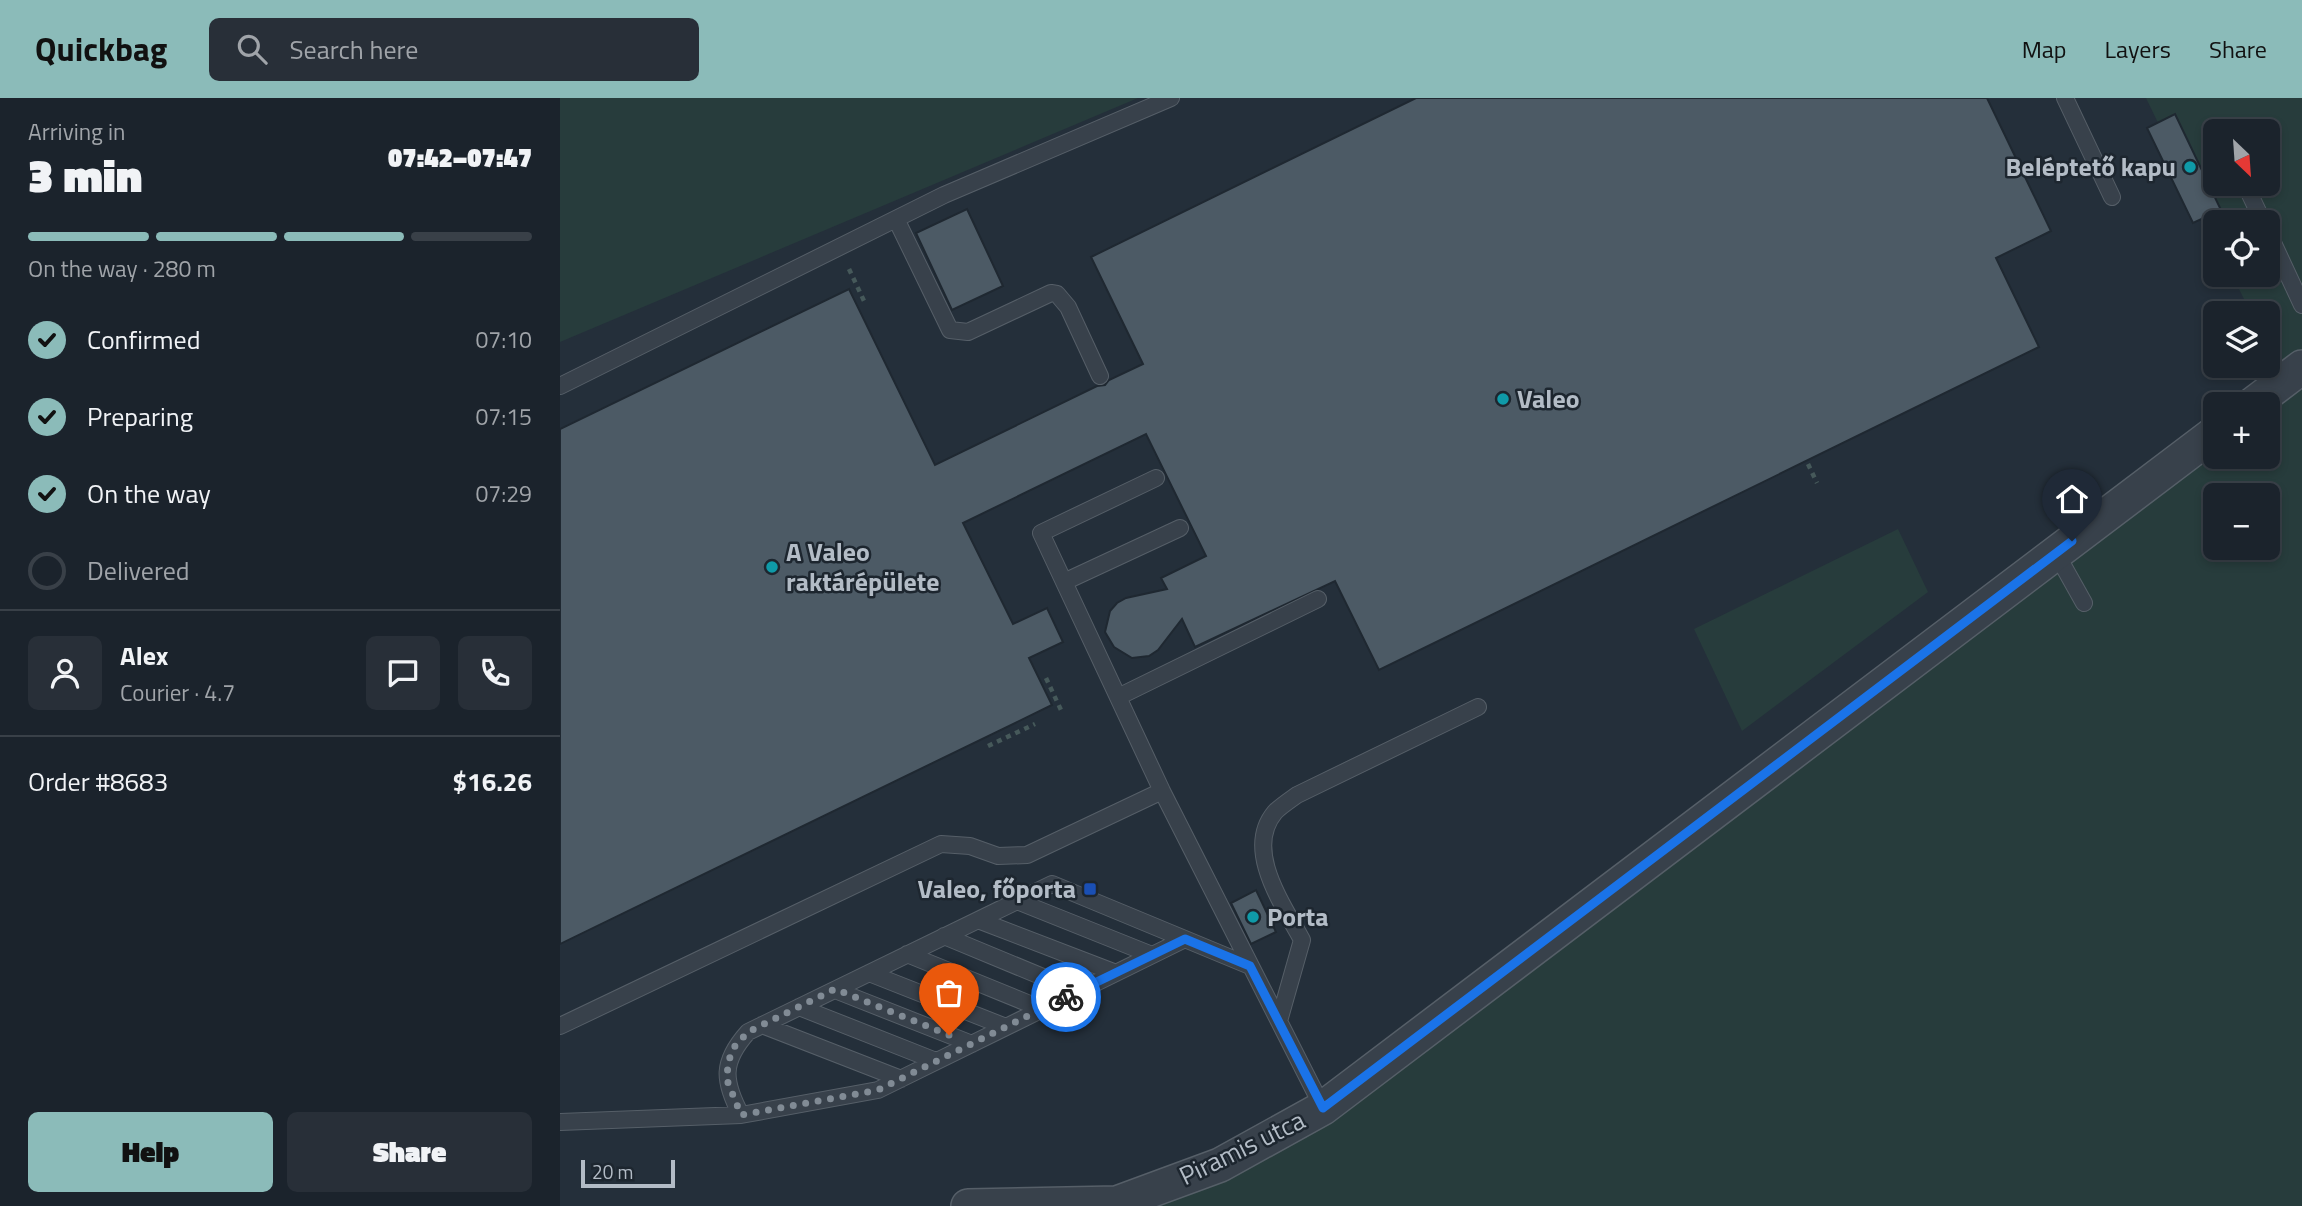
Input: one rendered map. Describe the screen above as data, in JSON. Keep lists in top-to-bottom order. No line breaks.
{"streets":{"street":["Piramis utca"]},"places":{"other":["Beléptető kapu","Valeo","A Valeo raktárépülete","Porta"],"transit":["Valeo, főporta"]},"scale_bar":"20 m","north":"bottom right","page":{"header":"Quickbag","search":"Search here","nav":["Map","Layers","Share"],"heading":["3 min","Arriving in","07:42–07:47"],"panel":["Alex","Courier · 4.7","Order #8683","$16.26"],"map_buttons":["+","−"],"bar":"On the way · 280 m","list":[["Confirmed","07:10"],["Preparing","07:15"],["On the way","07:29"],"Delivered"],"buttons":["Help","Share"],"scale":"20 m"}}
